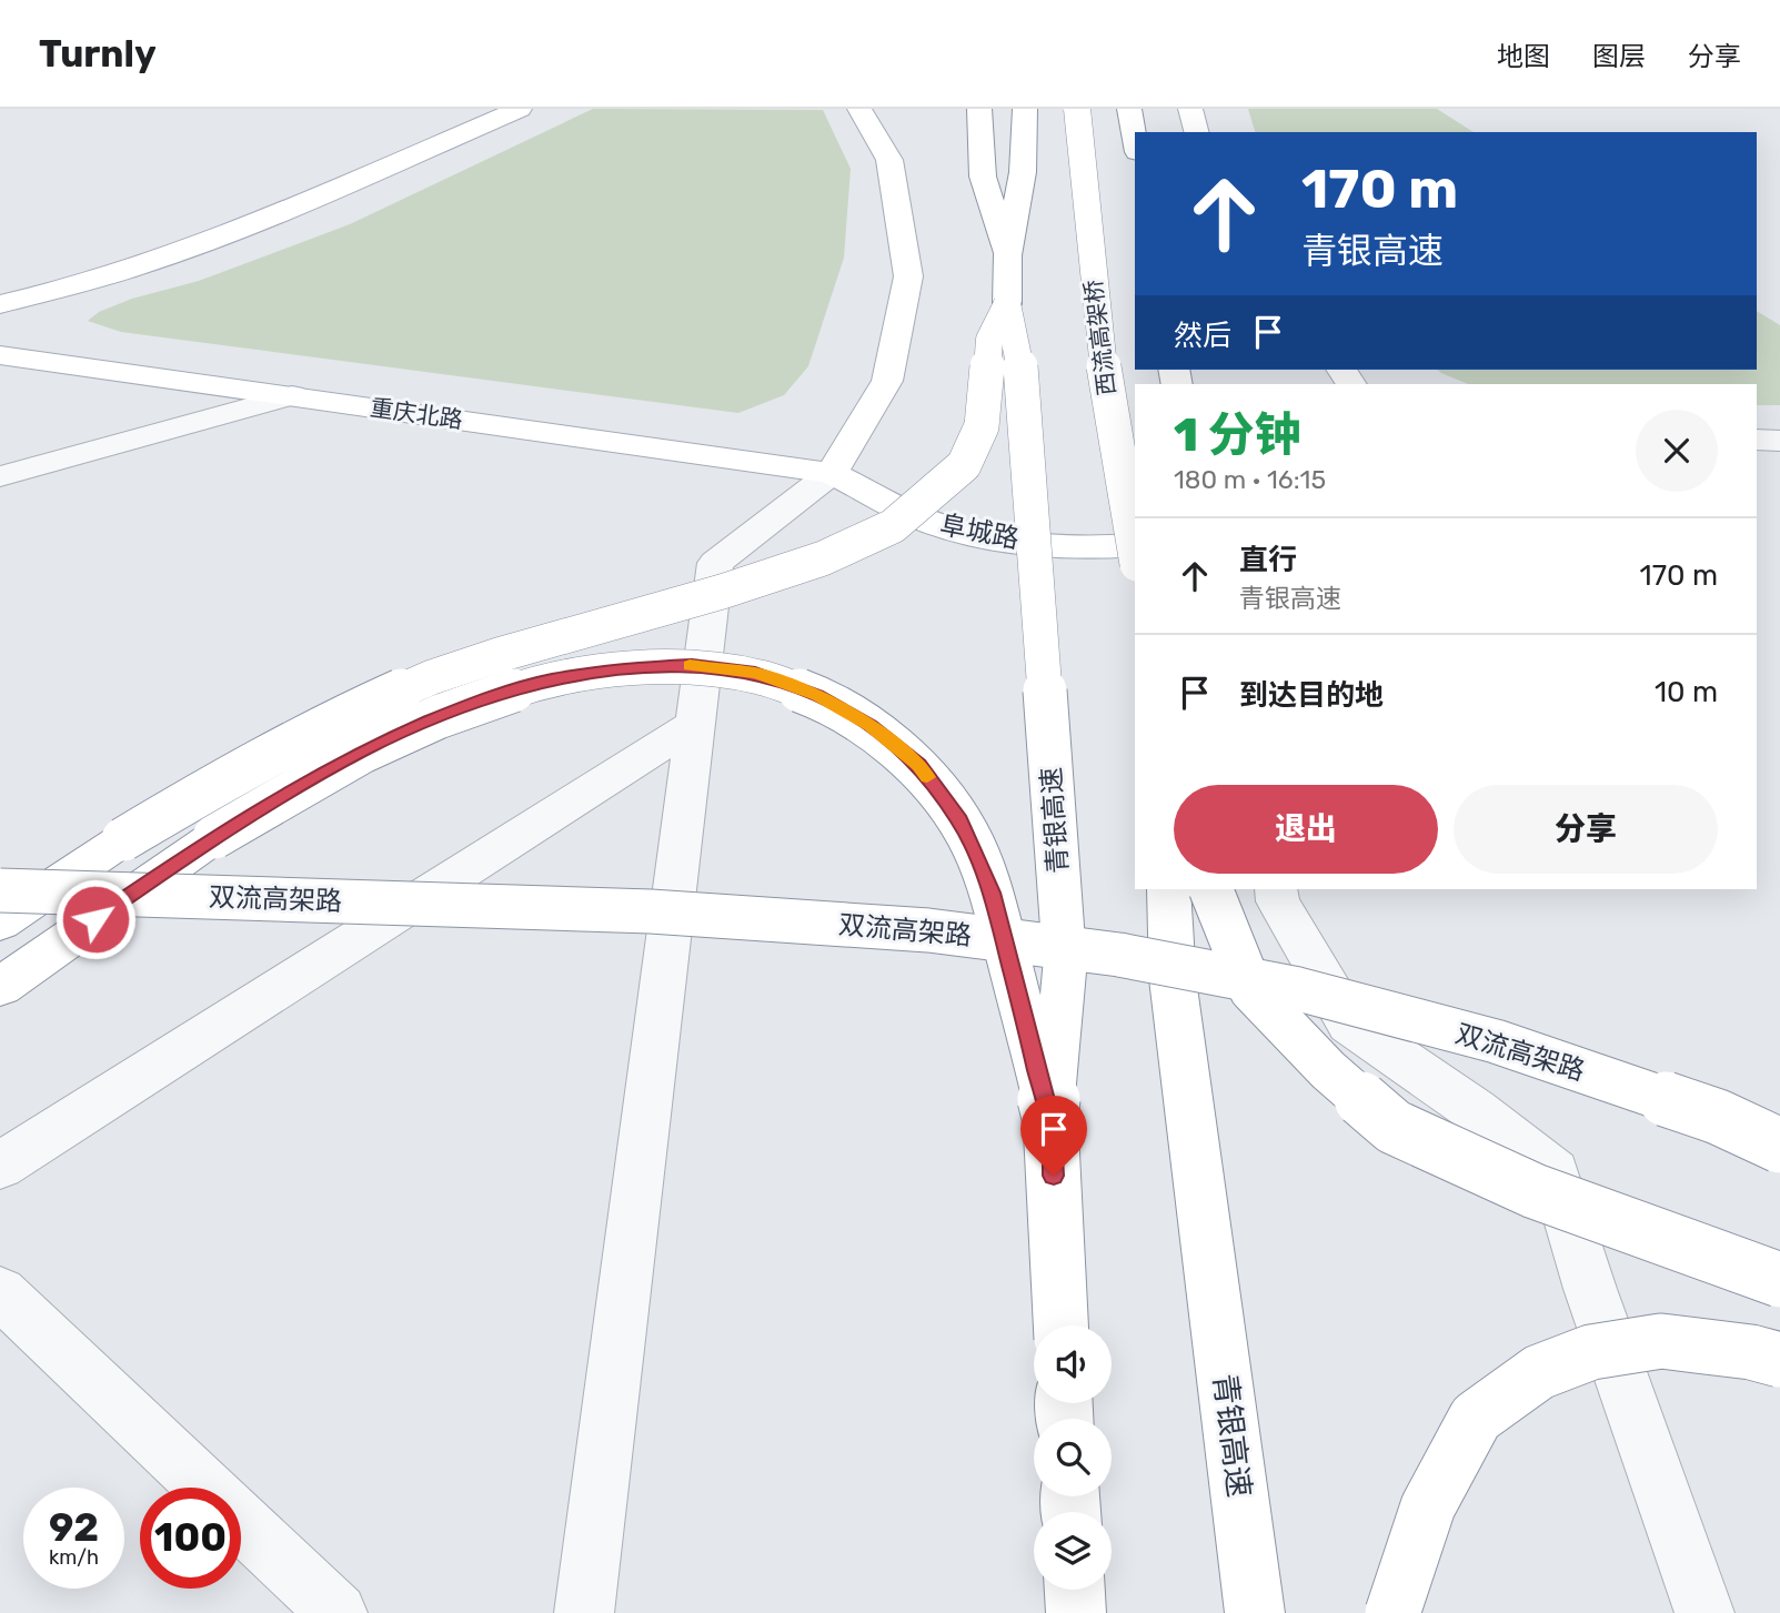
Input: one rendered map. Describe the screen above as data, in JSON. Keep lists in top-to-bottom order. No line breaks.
{"streets":{"main road":["西流高架桥","重庆北路","阜城路","青银高速","双流高架路"]},"crossings":[["重庆北路","阜城路"]],"page":{"header":"Turnly","nav":["地图","图层","分享"],"turn":["170 m","青银高速"],"then":"然后","heading":["1 分钟","180 m · 16:15"],"list":[{"name":"直行","note":"青银高速","value":"170 m"},{"name":"到达目的地","value":"10 m"}],"buttons":["退出","分享"],"speed":"92 km/h","limit":"100"}}
